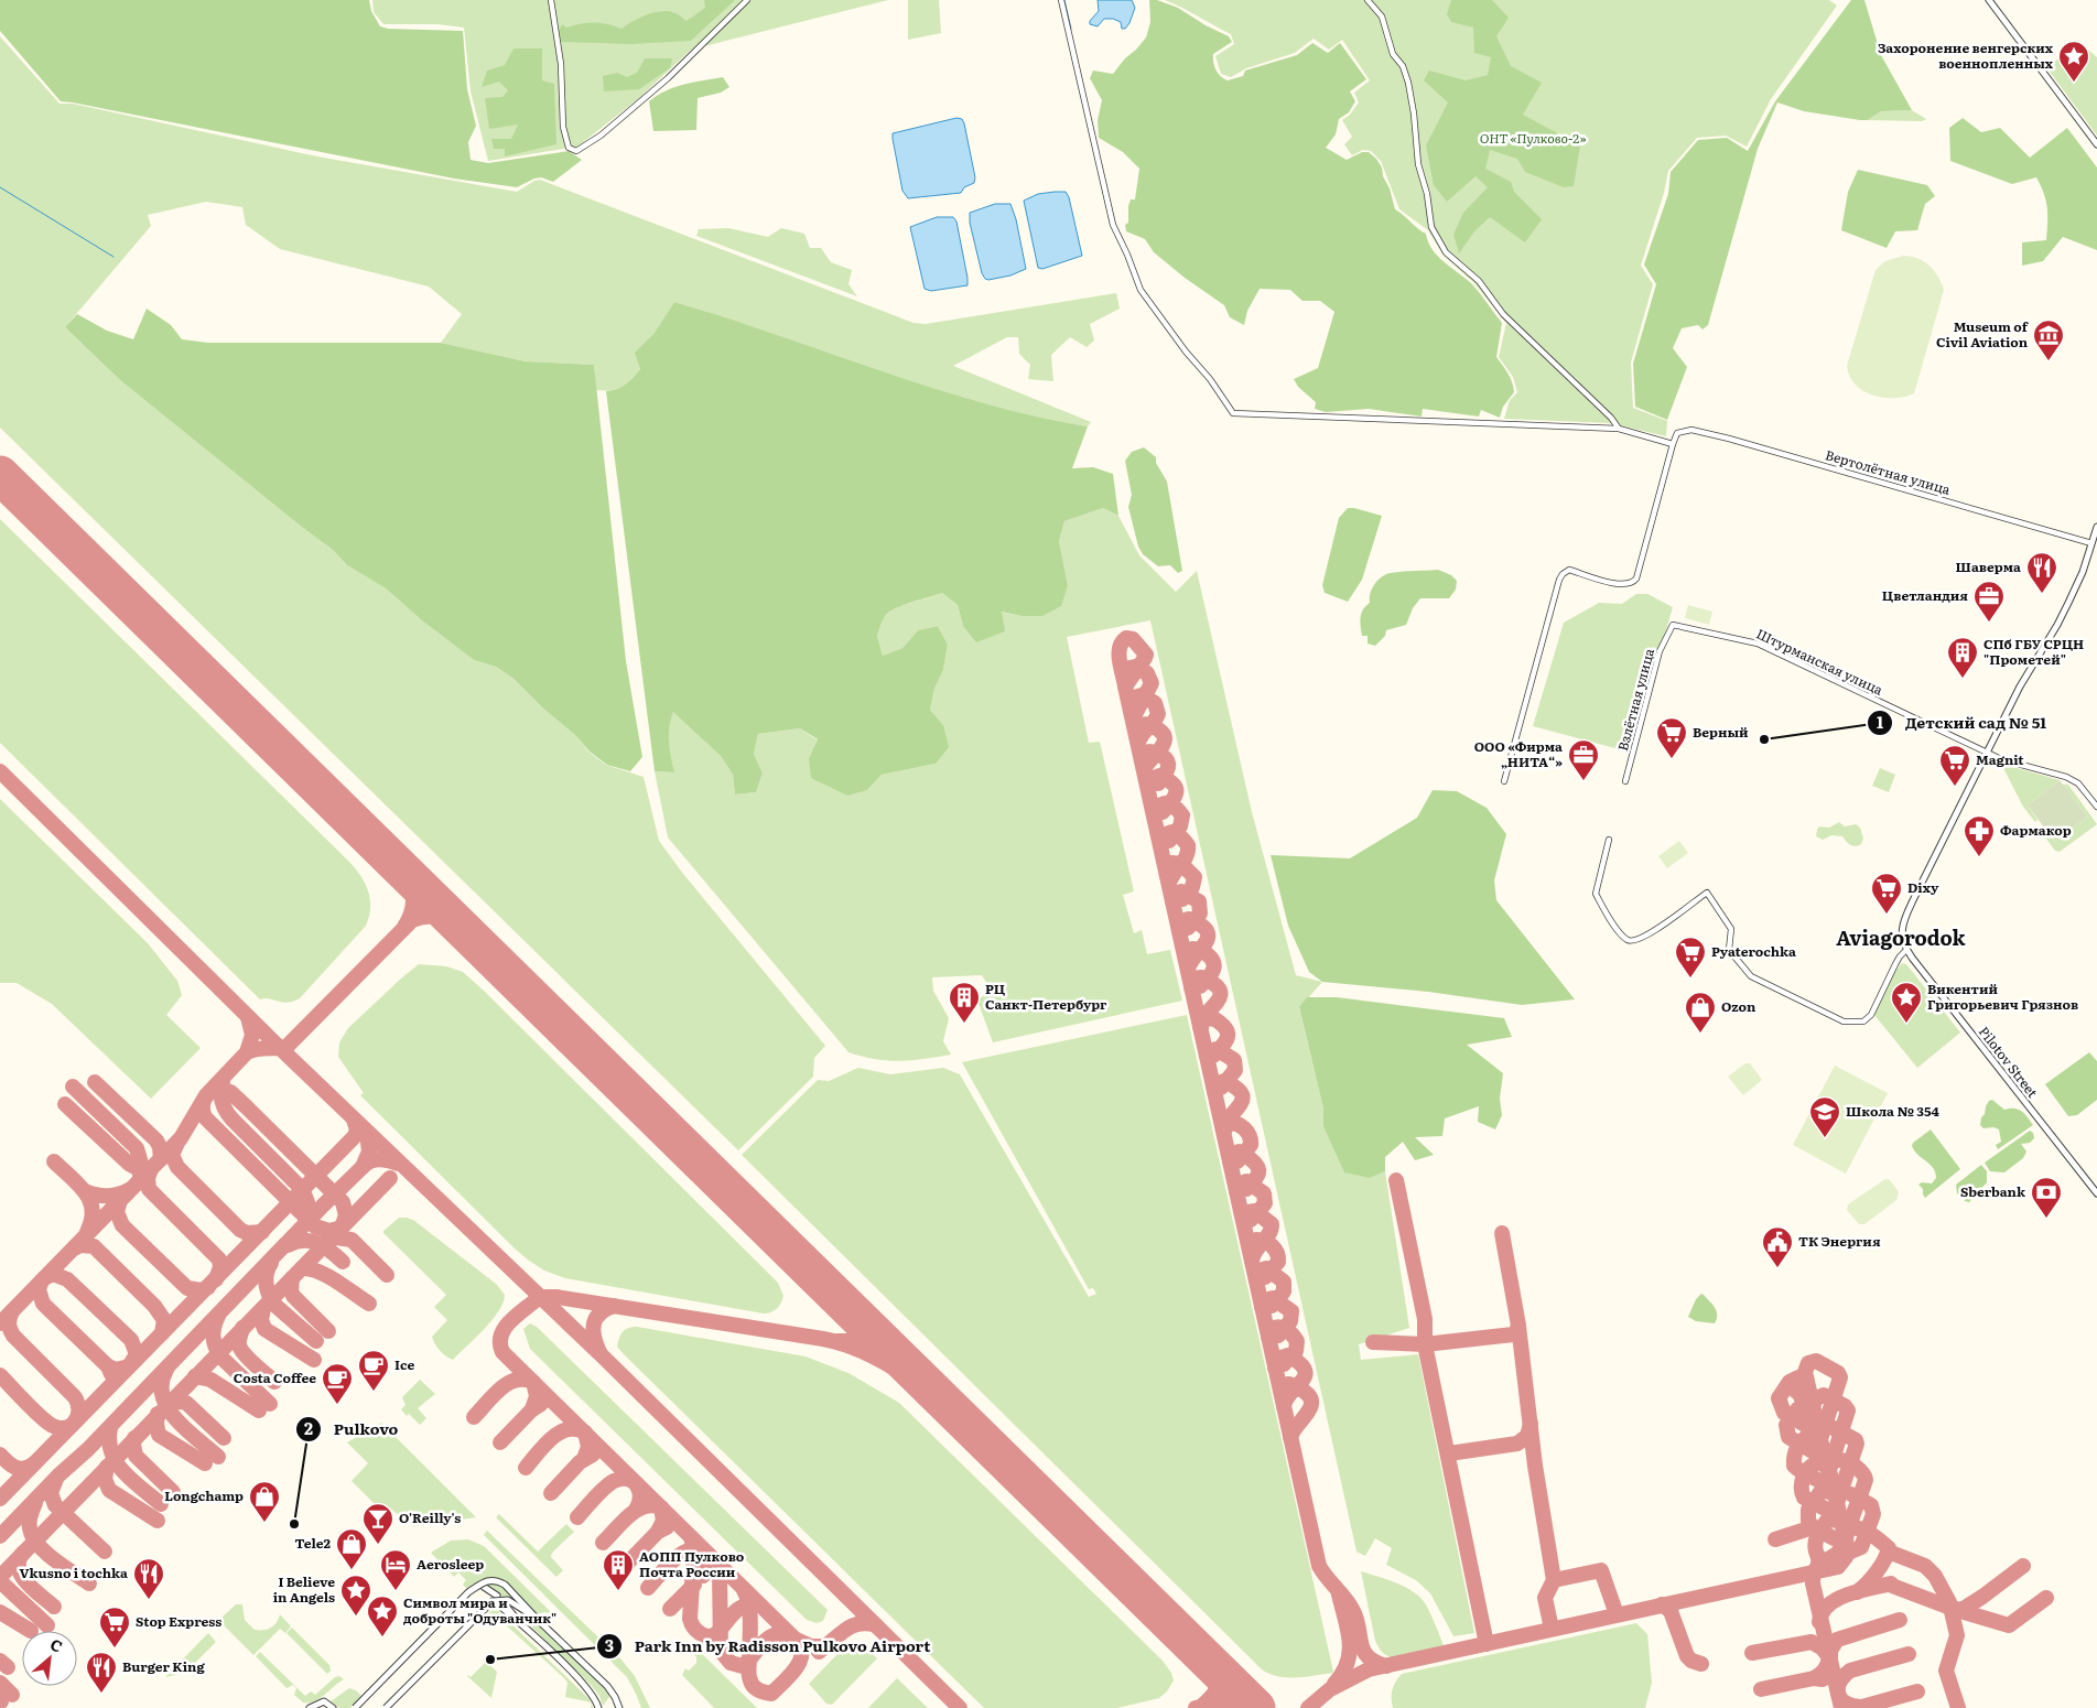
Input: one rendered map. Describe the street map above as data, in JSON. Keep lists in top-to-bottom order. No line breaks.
{"streets":{"street":["Вертолётная улица","Штурманская улица","Взлётная улица","Pilotov Street"]},"crossings":[["Штурманская улица","Взлётная улица"]],"districts":["Aviagorodok"],"parks":["ОНТ «Пулково-2»"],"places":{"place":["Захоронение венгерских военнопленных","Викентий Григорьевич Грязнов","I Believe in Angels","Символ мира и доброты \"Одуванчик\""],"museum":["Museum of Civil Aviation"],"restaurant":["Шаверма","Vkusno i tochka","Burger King"],"office":["Цветландия","ООО «Фирма „НИТА“»"],"building":["СПб ГБУ СРЦН \"Прометей\"","РЦ Санкт-Петербург","АОПП Пулково Почта России"],"other":["Детский сад № 51","Pulkovo","Park Inn by Radisson Pulkovo Airport"],"supermarket":["Верный","Magnit","Dixy","Pyaterochka","Stop Express"],"pharmacy":["Фармакор"],"shop":["Ozon","Longchamp","Tele2"],"school or university":["Школа № 354"],"bank":["Sberbank"],"public building":["ТК Энергия"],"cafe":["Ice","Costa Coffee"],"bar":["O'Reilly's"],"hotel":["Aerosleep"]},"north":"top right"}
